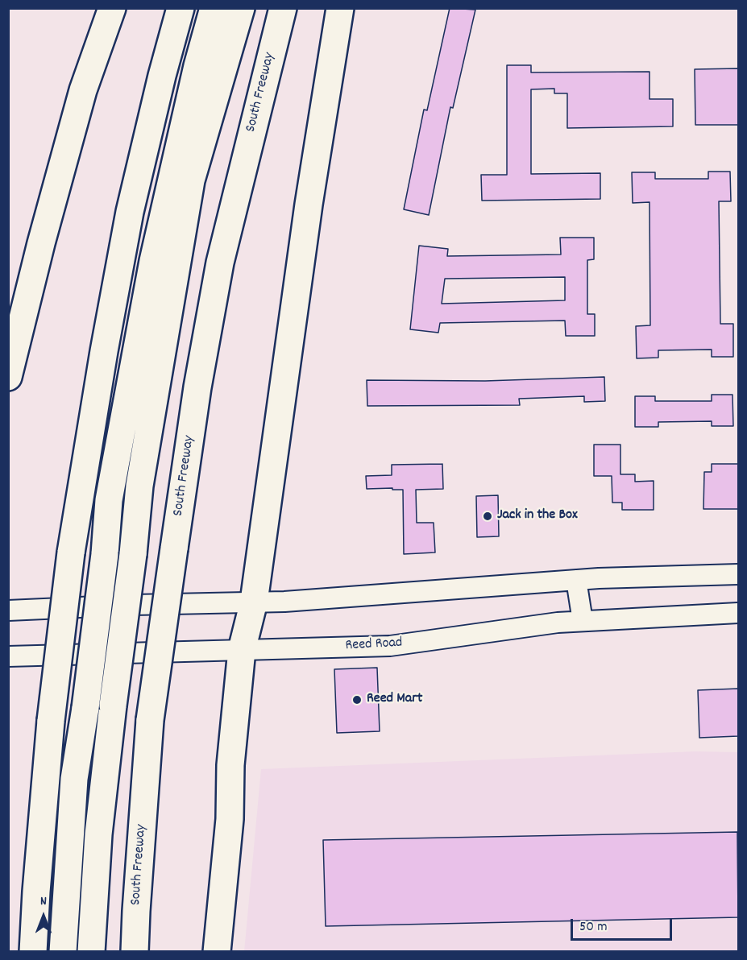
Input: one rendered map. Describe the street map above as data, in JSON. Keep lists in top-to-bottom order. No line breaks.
{"streets":{"highway":["South Freeway"],"street":["Reed Road"]},"places":["Jack in the Box","Reed Mart"],"scale_bar":"50 m","north":"top"}
